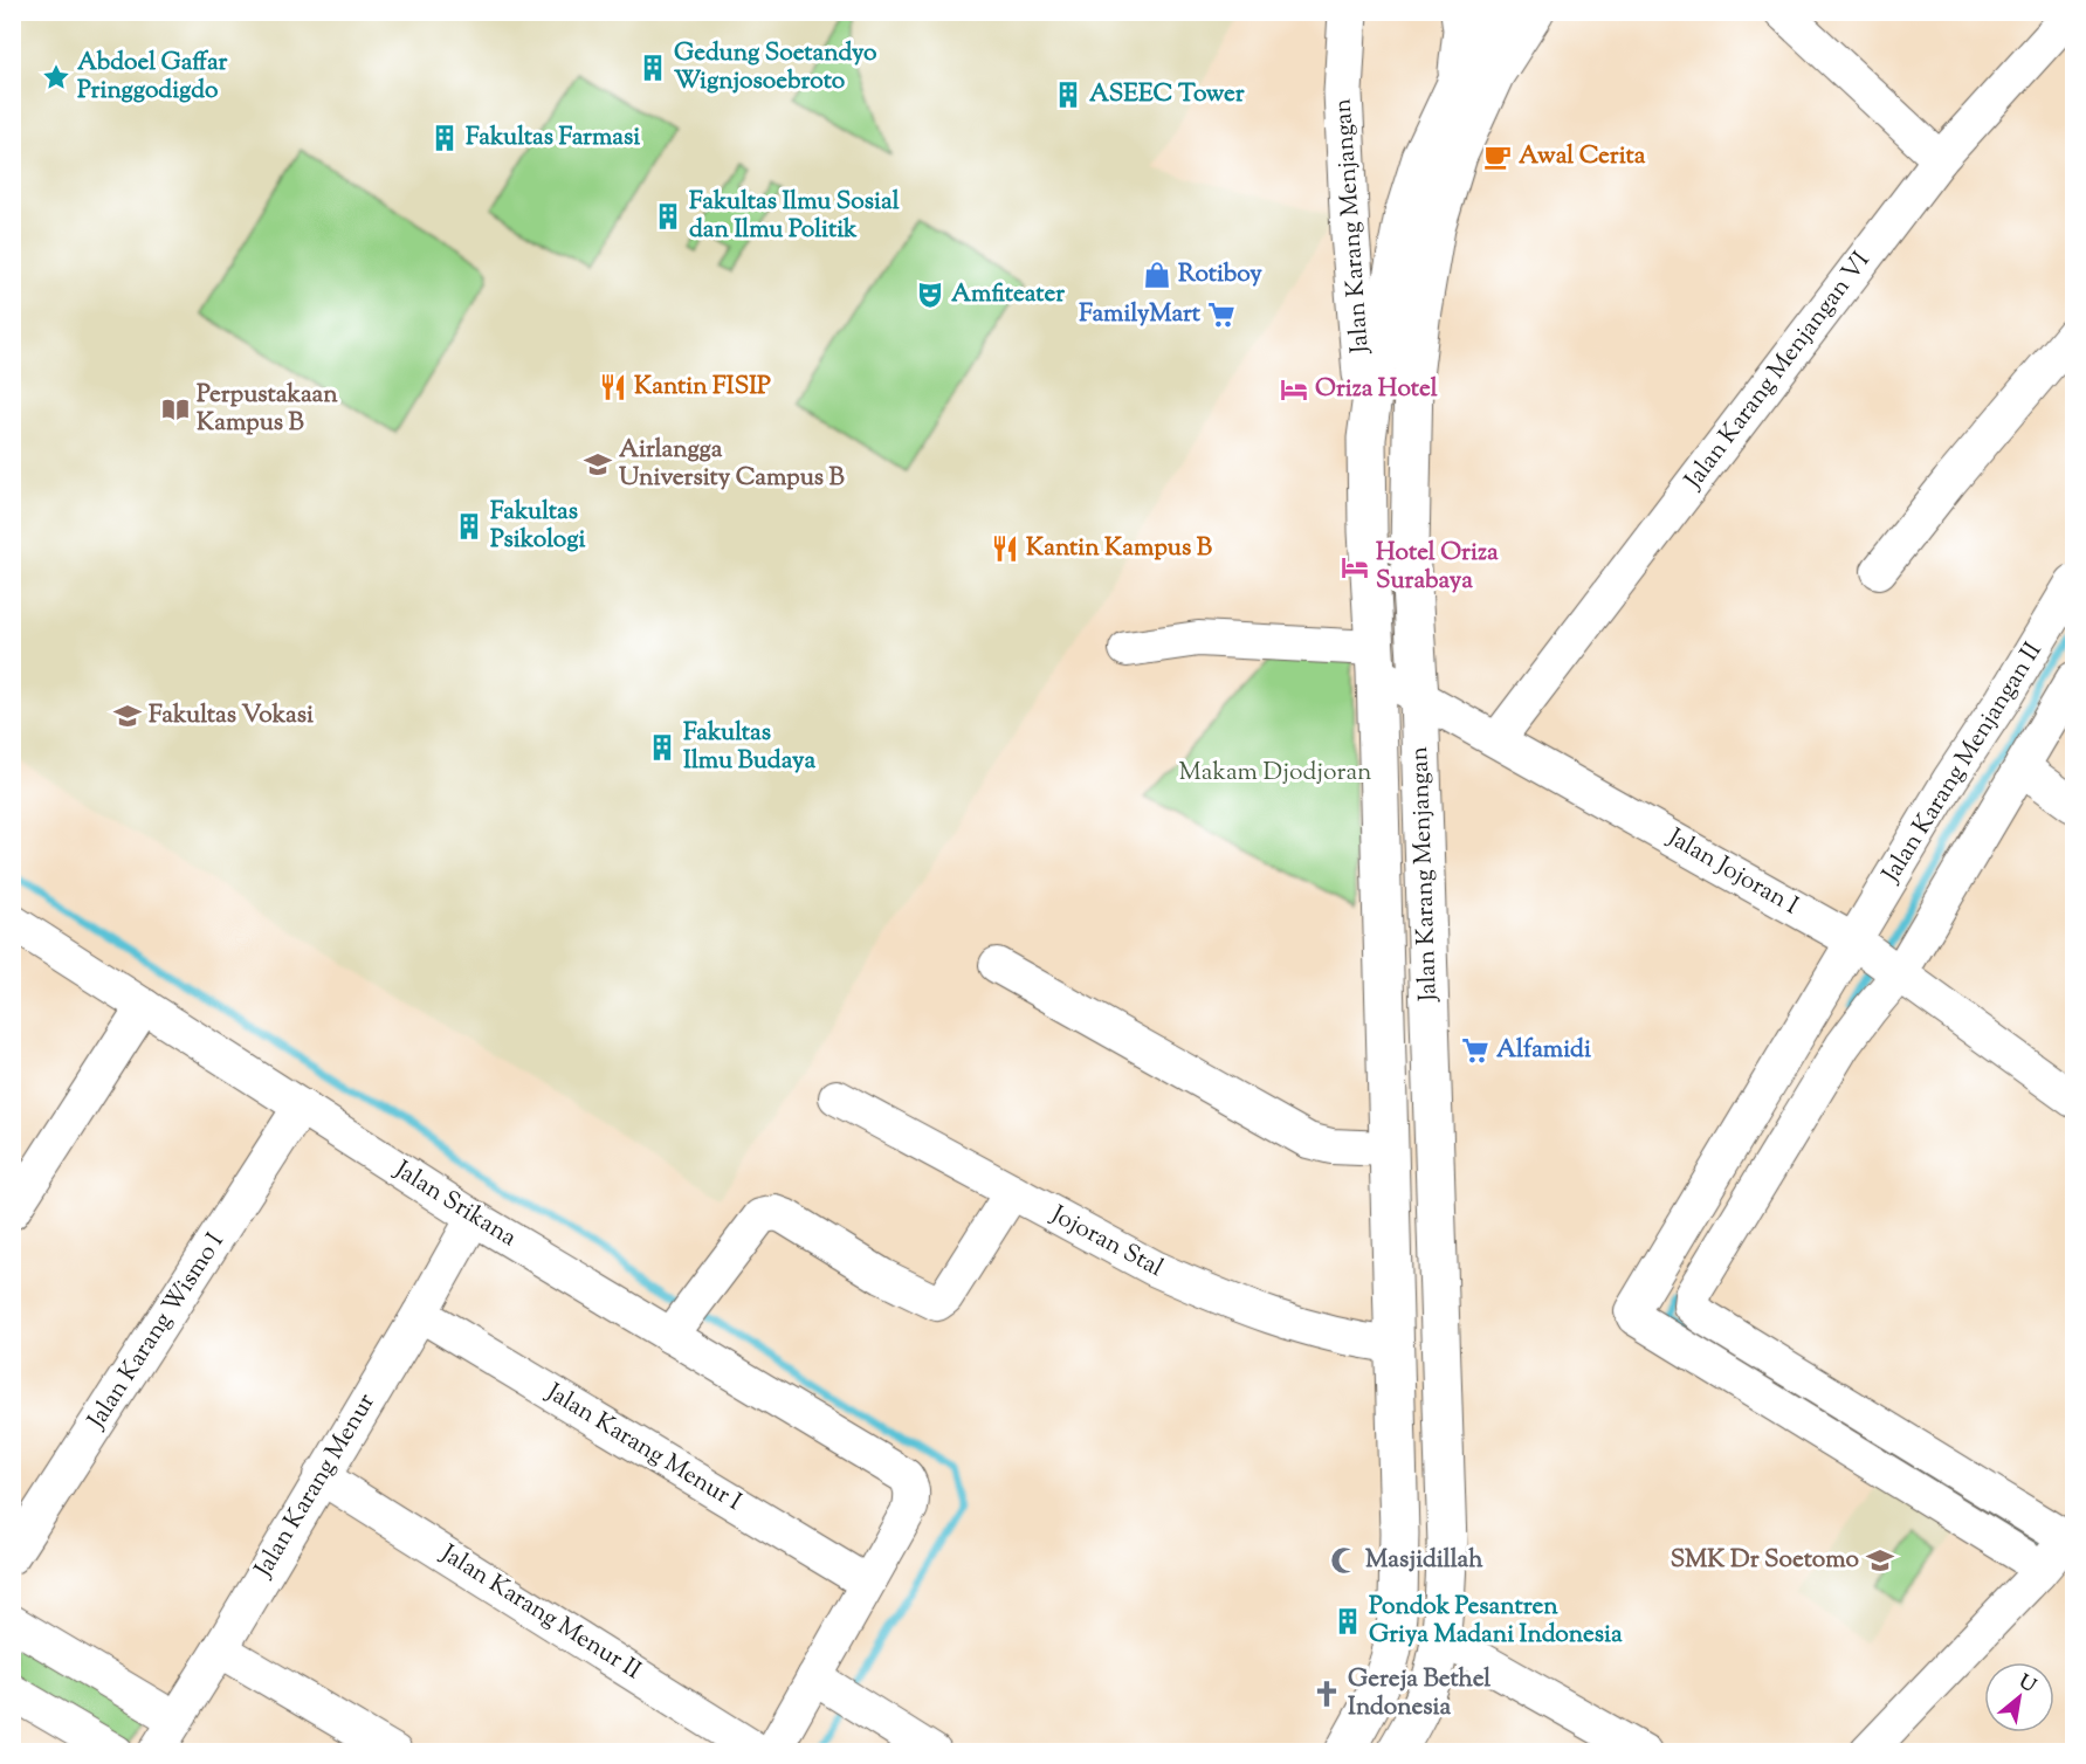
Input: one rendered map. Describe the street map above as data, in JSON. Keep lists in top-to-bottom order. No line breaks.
{"streets":{"main road":["Jalan Karang Menjangan"],"street":["Jalan Karang Menjangan VI","Jalan Karang Menjangan II","Jalan Jojoran I","Jalan Srikana","Jojoran Stal","Jalan Karang Wismo I","Jalan Karang Menur I","Jalan Karang Menur","Jalan Karang Menur II"]},"crossings":[["Jalan Karang Menjangan","Jalan Jojoran I"],["Jalan Karang Menjangan","Jojoran Stal"],["Jalan Karang Menjangan VI","Jalan Jojoran I"],["Jalan Karang Menjangan II","Jalan Jojoran I"],["Jalan Srikana","Jalan Karang Wismo I"],["Jalan Srikana","Jalan Karang Menur I"],["Jalan Srikana","Jalan Karang Menur"],["Jalan Karang Menur I","Jalan Karang Menur"],["Jalan Karang Menur","Jalan Karang Menur II"]],"parks":["Makam Djodjoran"],"places":{"building":["Gedung Soetandyo Wignjosoebroto","ASEEC Tower","Fakultas Farmasi","Fakultas Ilmu Sosial dan Ilmu Politik","Fakultas Psikologi","Fakultas Ilmu Budaya","Pondok Pesantren Griya Madani Indonesia"],"place":["Abdoel Gaffar Pringgodigdo"],"cafe":["Awal Cerita"],"shop":["Rotiboy"],"theatre":["Amfiteater"],"supermarket":["FamilyMart","Alfamidi"],"restaurant":["Kantin FISIP","Kantin Kampus B"],"hotel":["Oriza Hotel","Hotel Oriza Surabaya"],"library":["Perpustakaan Kampus B"],"school or university":["Airlangga University Campus B","Fakultas Vokasi","SMK Dr Soetomo"],"mosque":["Masjidillah"],"church":["Gereja Bethel Indonesia"]},"north":"top right"}
